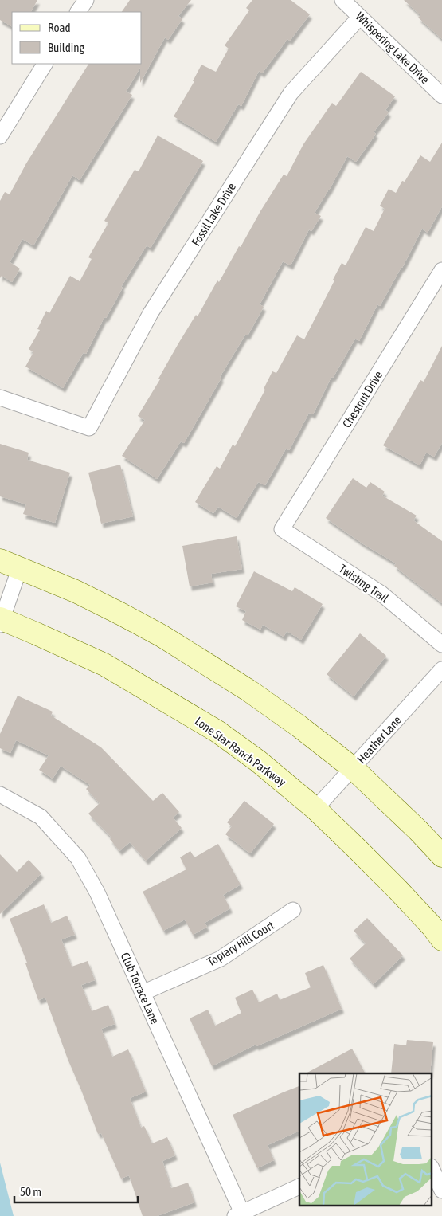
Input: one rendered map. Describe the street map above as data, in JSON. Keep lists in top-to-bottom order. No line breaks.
{"streets":{"main road":["Lone Star Ranch Parkway"],"street":["Whispering Lake Drive","Fossil Lake Drive","Chestnut Drive","Twisting Trail","Heather Lane","Topiary Hill Court","Club Terrace Lane"]},"crossings":[["Whispering Lake Drive","Fossil Lake Drive"],["Chestnut Drive","Twisting Trail"],["Heather Lane","Lone Star Ranch Parkway"],["Topiary Hill Court","Club Terrace Lane"]],"legend":["Road","Building"],"scale_bar":"50 m"}
